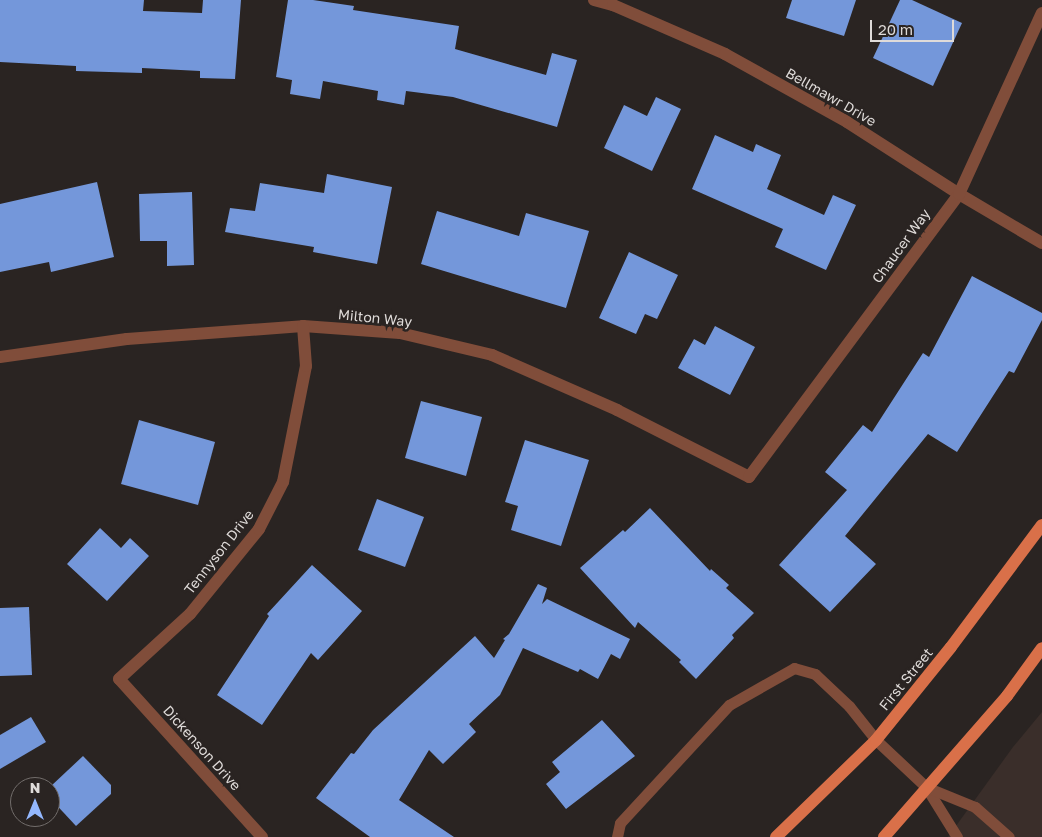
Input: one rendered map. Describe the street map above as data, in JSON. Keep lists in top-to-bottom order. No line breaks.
{"streets":{"main road":["First Street"],"street":["Bellmawr Drive","Chaucer Way","Milton Way","Tennyson Drive","Dickenson Drive"]},"crossings":[["Bellmawr Drive","Chaucer Way"],["Chaucer Way","Milton Way"],["Milton Way","Tennyson Drive"],["Tennyson Drive","Dickenson Drive"]],"scale_bar":"20 m","north":"top"}
